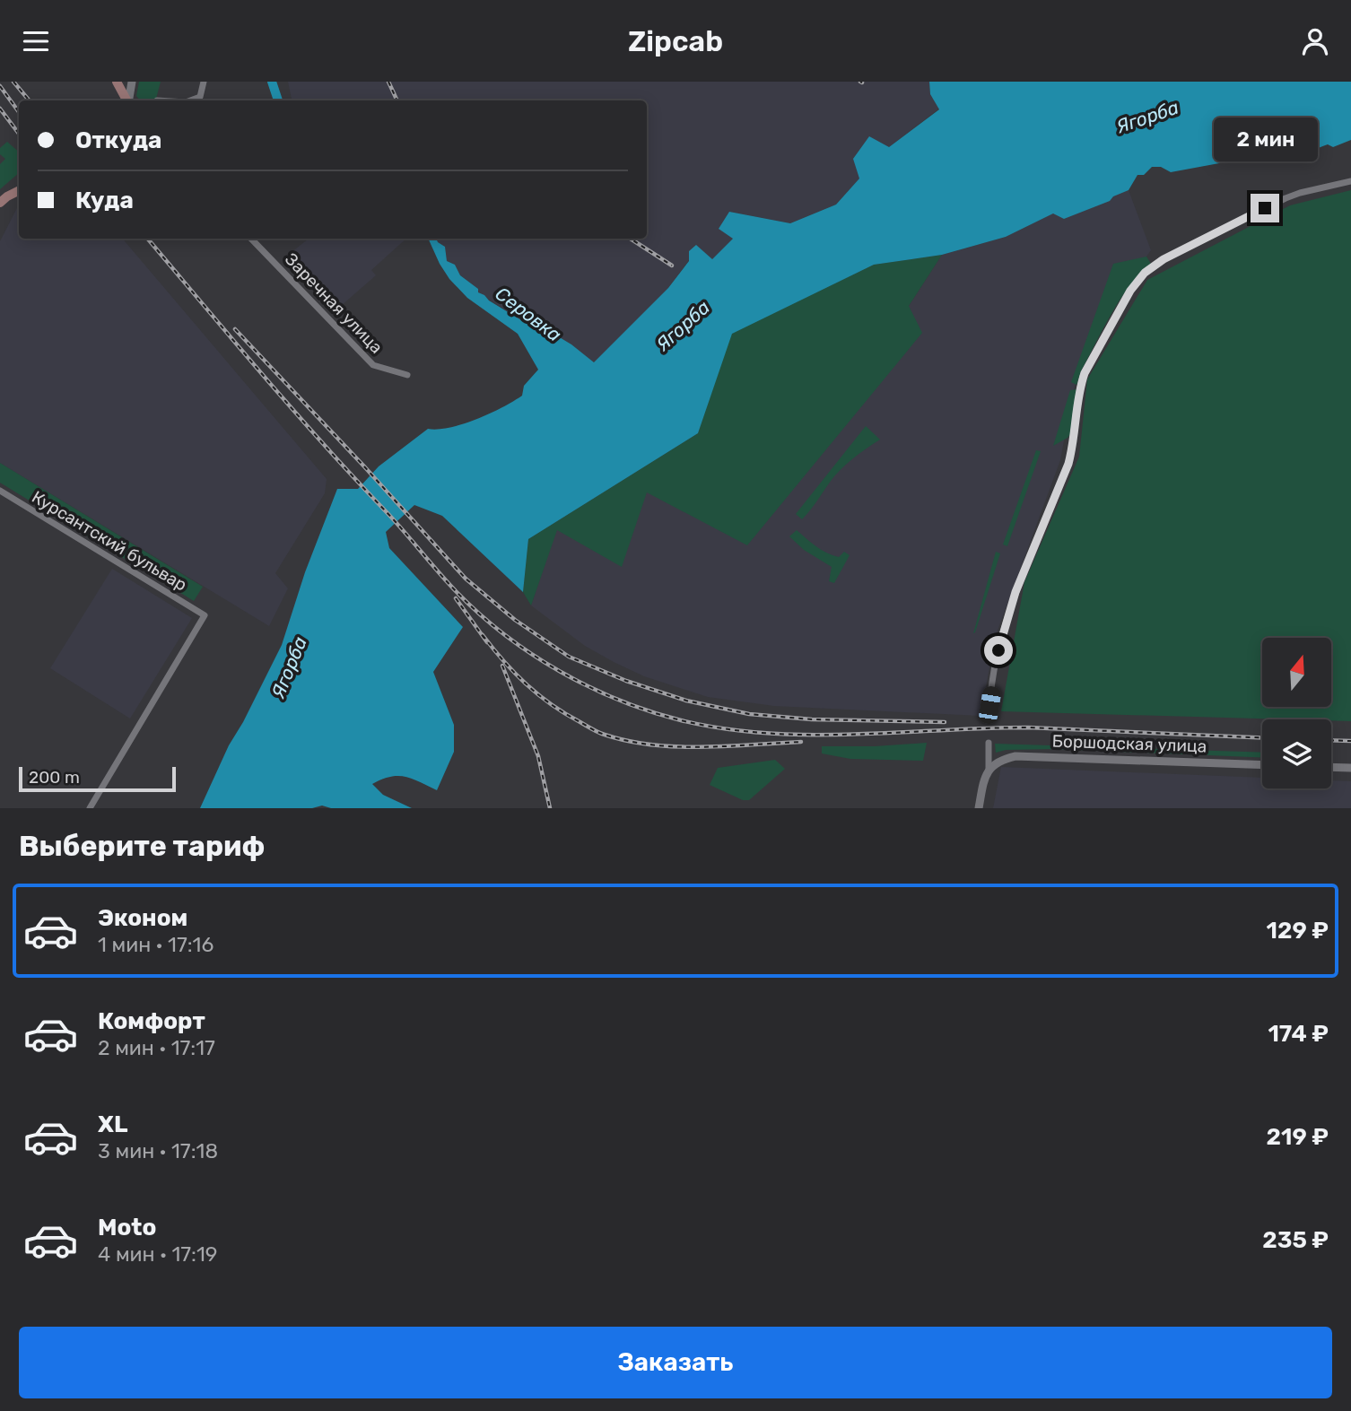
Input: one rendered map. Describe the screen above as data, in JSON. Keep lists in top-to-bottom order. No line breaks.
{"streets":{"street":["Заречная улица","Курсантский бульвар","Боршодская улица"]},"water":["Ягорба","Серовка"],"scale_bar":"200 m","north":"top","page":{"header":"Zipcab","banner":["Откуда","Куда"],"bubble":"2 мин","scale":"200 m","heading":"Выберите тариф","list":[{"name":"Эконом","note":"1 мин · 17:16","value":"129 ₽"},{"name":"Комфорт","note":"2 мин · 17:17","value":"174 ₽"},{"name":"XL","note":"3 мин · 17:18","value":"219 ₽"},{"name":"Moto","note":"4 мин · 17:19","value":"235 ₽"}],"buttons":"Заказать"}}
